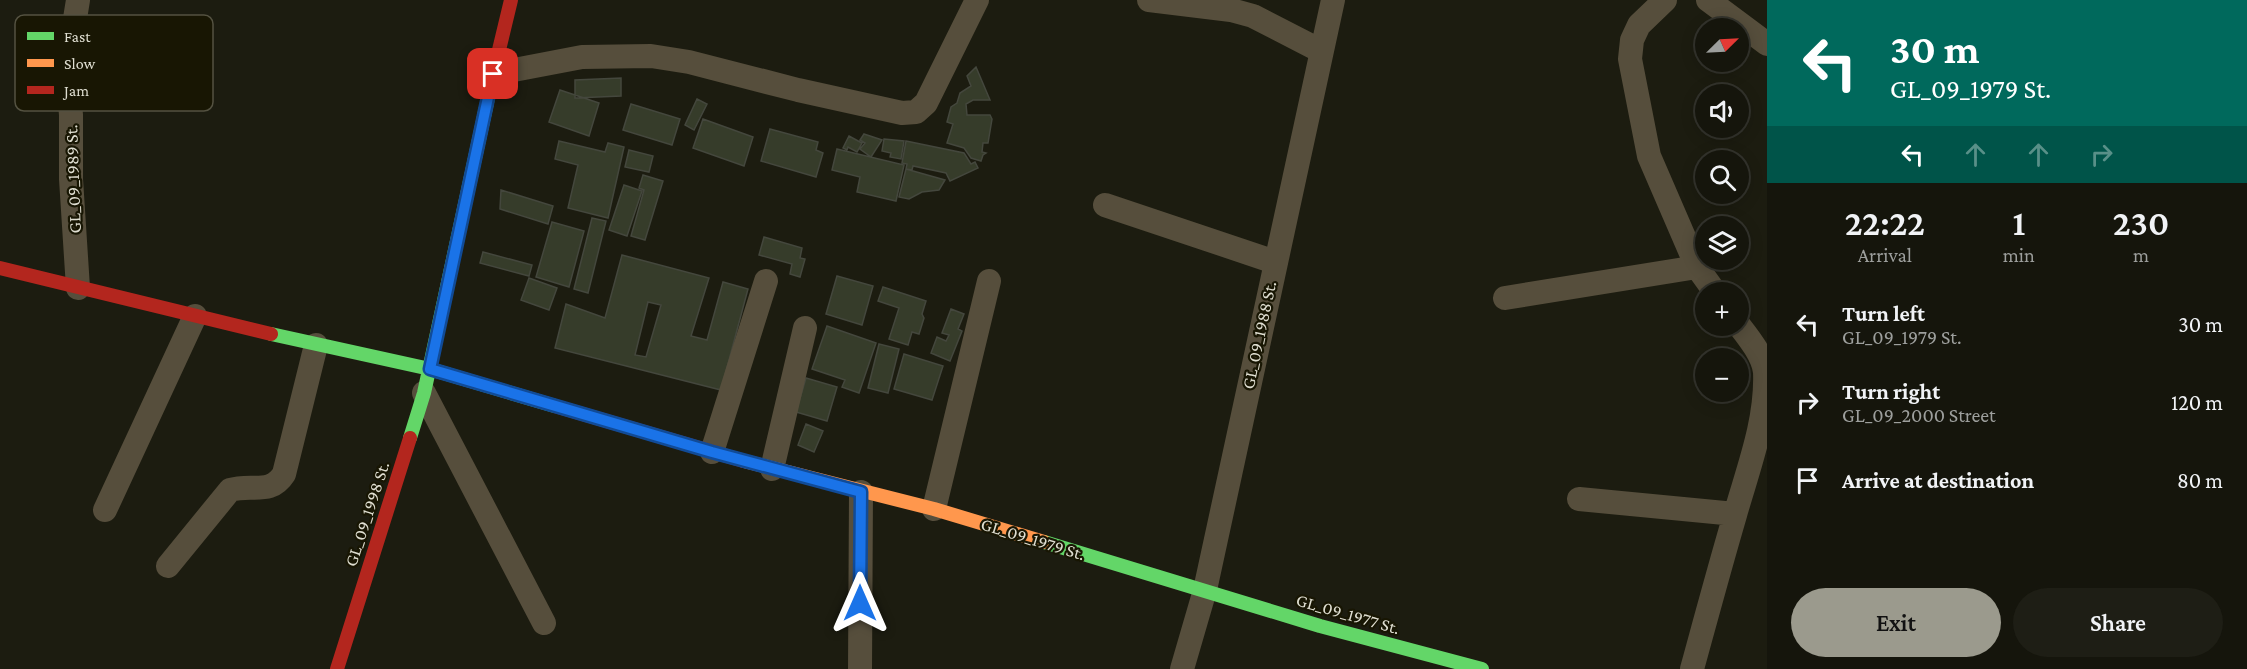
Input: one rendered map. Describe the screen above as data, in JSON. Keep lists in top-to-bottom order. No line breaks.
{"streets":{"street":["GL_09_1989 St.","GL_09_1988 St.","GL_09_1998 St.","GL_09_1979 St.","GL_09_1977 St."]},"crossings":[["GL_09_1989 St.","GL_09_1979 St."],["GL_09_1988 St.","GL_09_1979 St."],["GL_09_1988 St.","GL_09_1977 St."],["GL_09_1998 St.","GL_09_1979 St."],["GL_09_1979 St.","GL_09_1977 St."]],"legend":["Fast","Slow","Jam"],"north":"top right","page":{"turn":["30 m","GL_09_1979 St."],"map_buttons":["+","−"],"eta":["22:22","Arrival","1","min","230","m"],"list":[{"name":"Turn left","note":"GL_09_1979 St.","value":"30 m"},{"name":"Turn right","note":"GL_09_2000 Street","value":"120 m"},{"name":"Arrive at destination","value":"80 m"}],"buttons":["Exit","Share"]}}
